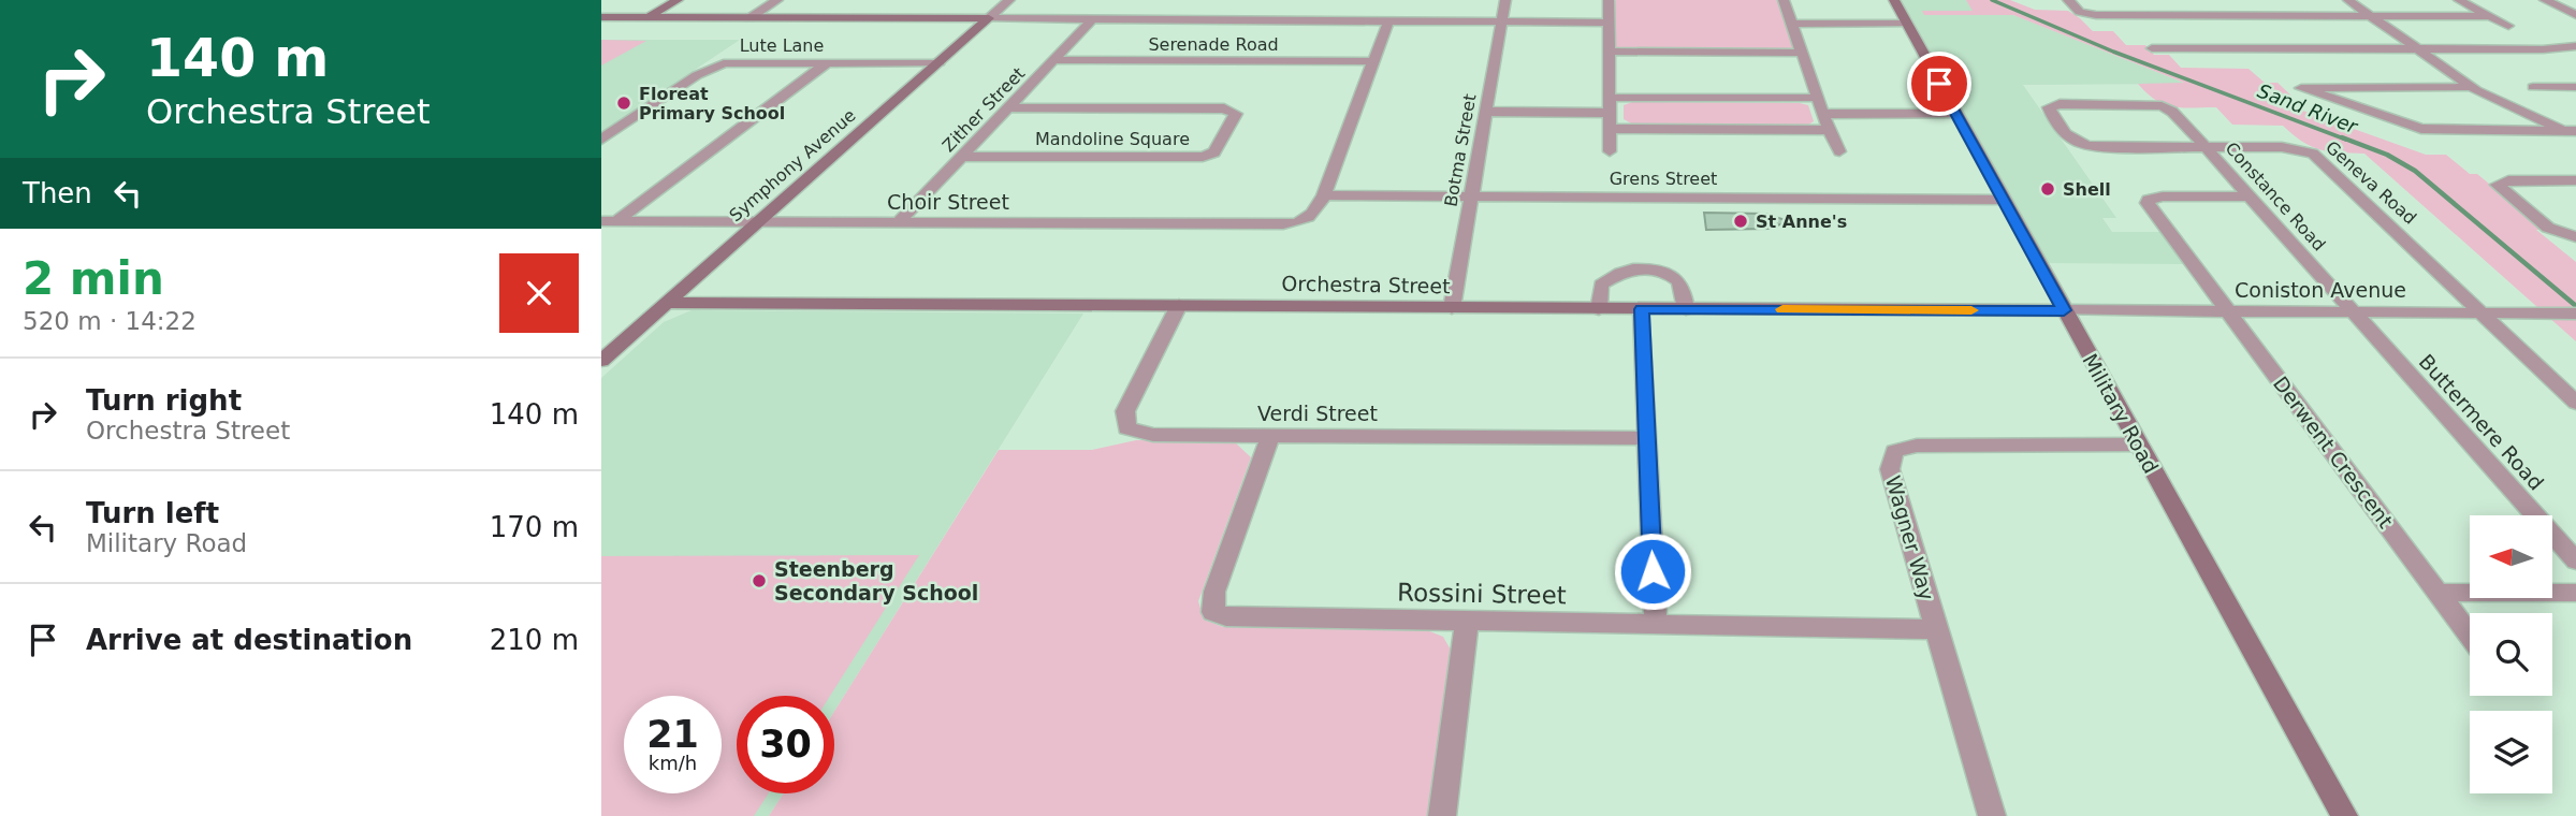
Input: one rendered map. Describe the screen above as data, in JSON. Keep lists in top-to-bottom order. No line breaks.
{"streets":{"street":["Serenade Road","Lute Lane","Zither Street","Mandoline Square","Botma Street","Symphony Avenue","Grens Street","Geneva Road","Constance Road","Choir Street","Orchestra Street","Coniston Avenue","Verdi Street","Military Road","Buttermere Road","Derwent Crescent","Wagner Way","Rossini Street"]},"crossings":[["Serenade Road","Zither Street"],["Lute Lane","Symphony Avenue"],["Zither Street","Mandoline Square"],["Zither Street","Choir Street"],["Botma Street","Grens Street"],["Botma Street","Orchestra Street"],["Symphony Avenue","Choir Street"],["Symphony Avenue","Orchestra Street"],["Grens Street","Choir Street"],["Grens Street","Military Road"],["Geneva Road","Constance Road"],["Geneva Road","Coniston Avenue"],["Constance Road","Coniston Avenue"],["Constance Road","Buttermere Road"],["Constance Road","Derwent Crescent"],["Orchestra Street","Coniston Avenue"],["Orchestra Street","Verdi Street"],["Orchestra Street","Military Road"],["Coniston Avenue","Military Road"],["Coniston Avenue","Buttermere Road"],["Coniston Avenue","Derwent Crescent"],["Verdi Street","Rossini Street"],["Military Road","Wagner Way"],["Wagner Way","Rossini Street"]],"water":["Sand River"],"places":["Floreat Primary School","Shell","St Anne's","Steenberg Secondary School"],"north":"left","page":{"turn":["140 m","Orchestra Street"],"then":"Then","heading":["2 min","520 m · 14:22"],"list":[{"name":"Turn right","note":"Orchestra Street","value":"140 m"},{"name":"Turn left","note":"Military Road","value":"170 m"},{"name":"Arrive at destination","value":"210 m"}],"speed":"21 km/h","limit":"30"}}
